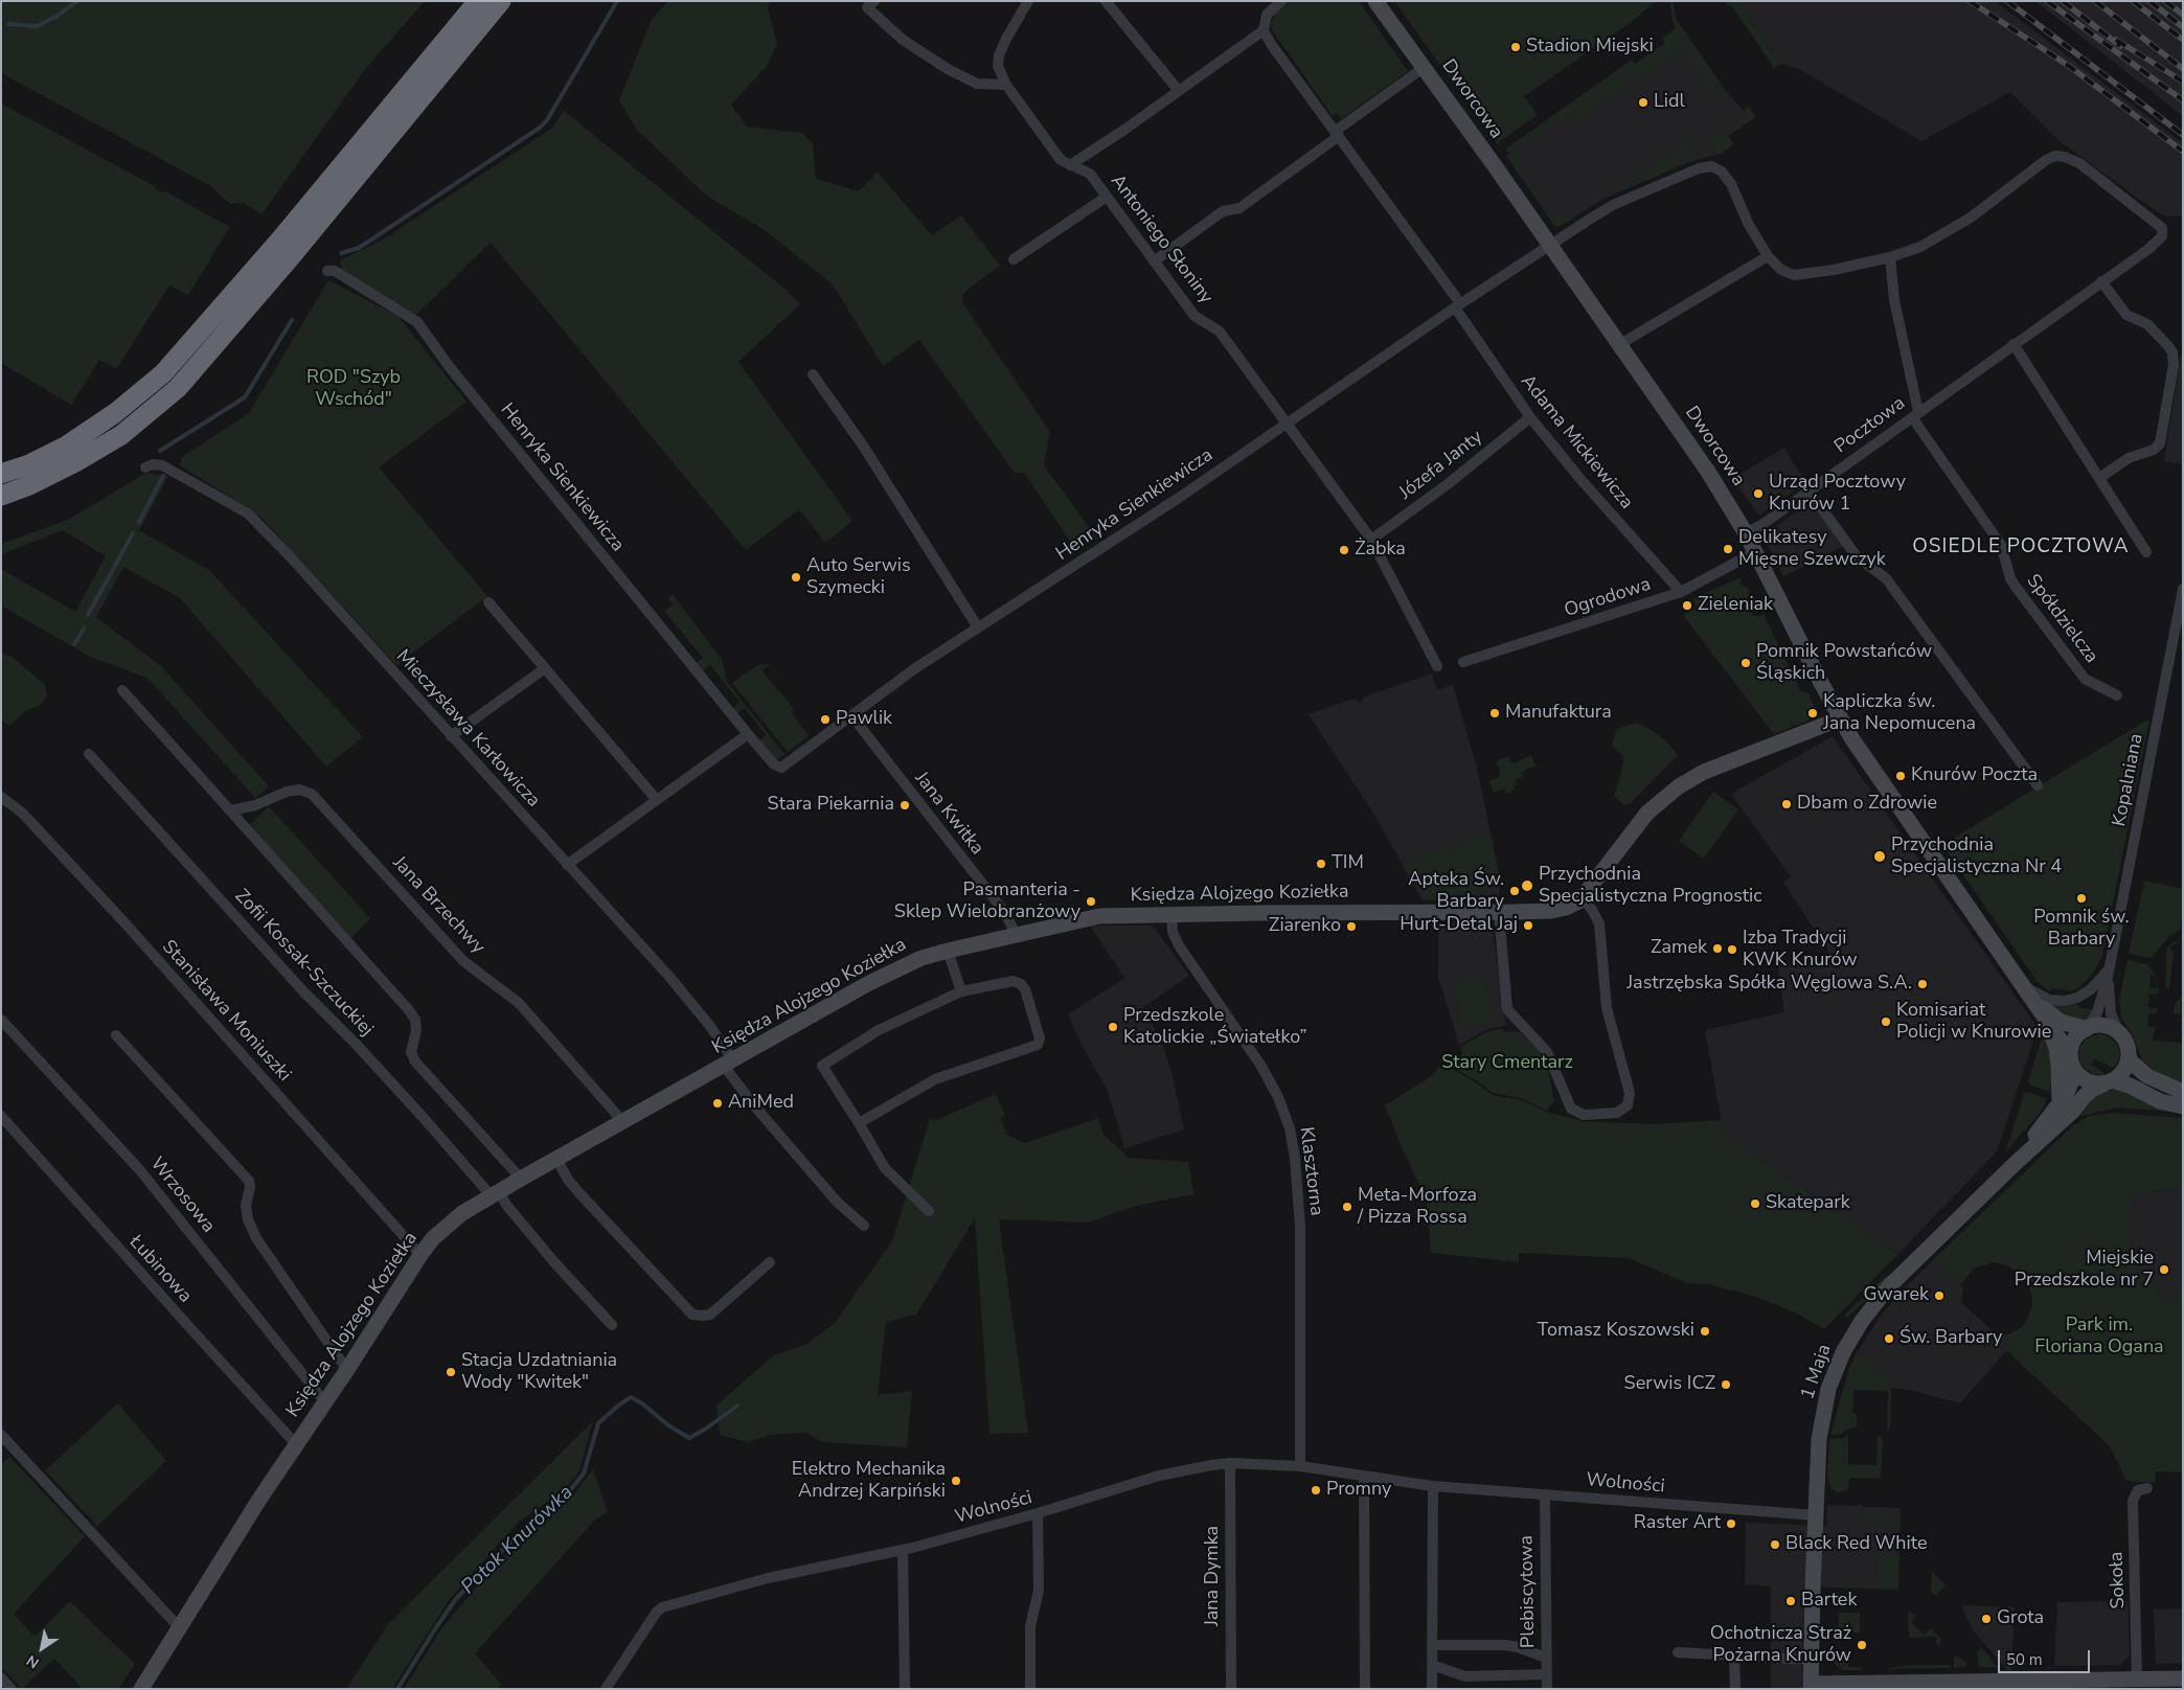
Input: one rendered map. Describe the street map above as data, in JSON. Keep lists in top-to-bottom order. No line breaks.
{"streets":{"street":["Dworcowa","Antoniego Słoniny","Pocztowa","Adama Mickiewicza","Józefa Janty","Henryka Sienkiewicza","Ogrodowa","Spółdzielcza","Mieczysława Karłowicza","Kopalniana","Jana Kwitka","Księdza Alojzego Koziełka","Jana Brzechwy","Zofii Kossak-Szczuckiej","Stanisława Moniuszki","Klasztorna","Wrzosowa","Łubinowa","1 Maja","Wolności","Jana Dymka","Sokoła","Plebiscytowa"]},"crossings":[["Dworcowa","Pocztowa"],["Dworcowa","Henryka Sienkiewicza"],["Dworcowa","Ogrodowa"],["Dworcowa","Kopalniana"],["Dworcowa","Księdza Alojzego Koziełka"],["Dworcowa","1 Maja"],["Antoniego Słoniny","Józefa Janty"],["Antoniego Słoniny","Henryka Sienkiewicza"],["Pocztowa","Spółdzielcza"],["Adama Mickiewicza","Józefa Janty"],["Adama Mickiewicza","Henryka Sienkiewicza"],["Adama Mickiewicza","Ogrodowa"],["Henryka Sienkiewicza","Jana Kwitka"],["Mieczysława Karłowicza","Księdza Alojzego Koziełka"],["Kopalniana","1 Maja"],["Jana Kwitka","Księdza Alojzego Koziełka"],["Księdza Alojzego Koziełka","Jana Brzechwy"],["Księdza Alojzego Koziełka","Zofii Kossak-Szczuckiej"],["Księdza Alojzego Koziełka","Stanisława Moniuszki"],["Księdza Alojzego Koziełka","Klasztorna"],["Księdza Alojzego Koziełka","Wrzosowa"],["Księdza Alojzego Koziełka","Łubinowa"],["Klasztorna","Wolności"],["1 Maja","Wolności"],["Wolności","Jana Dymka"],["Wolności","Plebiscytowa"]],"districts":["OSIEDLE POCZTOWA"],"water":["Potok Knurówka"],"parks":["ROD \"Szyb Wschód\"","Stary Cmentarz","Park im. Floriana Ogana"],"places":["Stadion Miejski","Lidl","Urząd Pocztowy Knurów 1","Delikatesy Mięsne Szewczyk","Żabka","Auto Serwis Szymecki","Zieleniak","Pomnik Powstańców Śląskich","Manufaktura","Kapliczka św. Jana Nepomucena","Pawlik","Knurów Poczta","Dbam o Zdrowie","Stara Piekarnia","Przychodnia Specjalistyczna Nr 4","TIM","Przychodnia Specjalistyczna Prognostic","Apteka Św. Barbary","Pomnik św. Barbary","Pasmanteria - Sklep Wielobranżowy","Hurt-Detal Jaj","Ziarenko","Zamek","Izba Tradycji KWK Knurów","Jastrzębska Spółka Węglowa S.A.","Komisariat Policji w Knurowie","Przedszkole Katolickie „Światełko”","AniMed","Skatepark","Meta-Morfoza / Pizza Rossa","Miejskie Przedszkole nr 7","Gwarek","Tomasz Koszowski","Św. Barbary","Stacja Uzdatniania Wody \"Kwitek\"","Serwis ICZ","Elektro Mechanika Andrzej Karpiński","Promny","Raster Art","Black Red White","Bartek","Grota","Ochotnicza Straż Pożarna Knurów"],"scale_bar":"50 m","north":"bottom left"}
